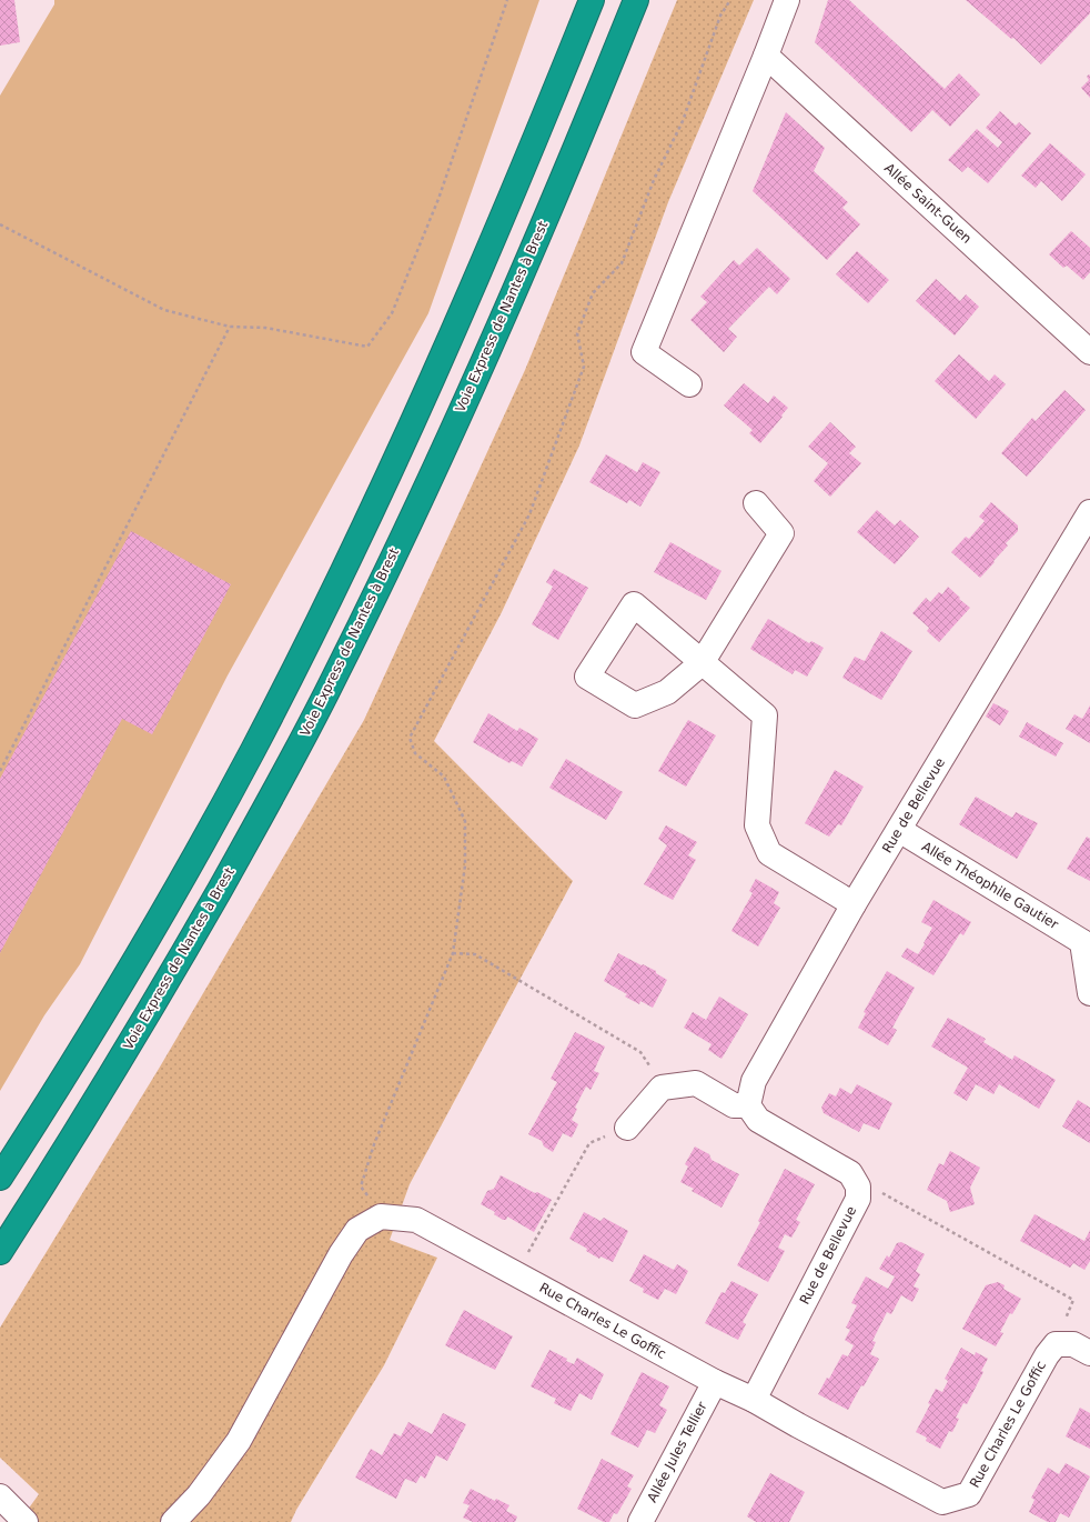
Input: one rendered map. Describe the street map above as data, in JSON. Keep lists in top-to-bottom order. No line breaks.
{"streets":{"highway":["Voie Express de Nantes à Brest"],"street":["Allée Saint-Guen","Rue de Bellevue","Allée Théophile Gautier","Rue Charles Le Goffic","Allée Jules Tellier"]},"crossings":[["Rue de Bellevue","Allée Théophile Gautier"],["Rue de Bellevue","Rue Charles Le Goffic"],["Rue Charles Le Goffic","Allée Jules Tellier"]]}
